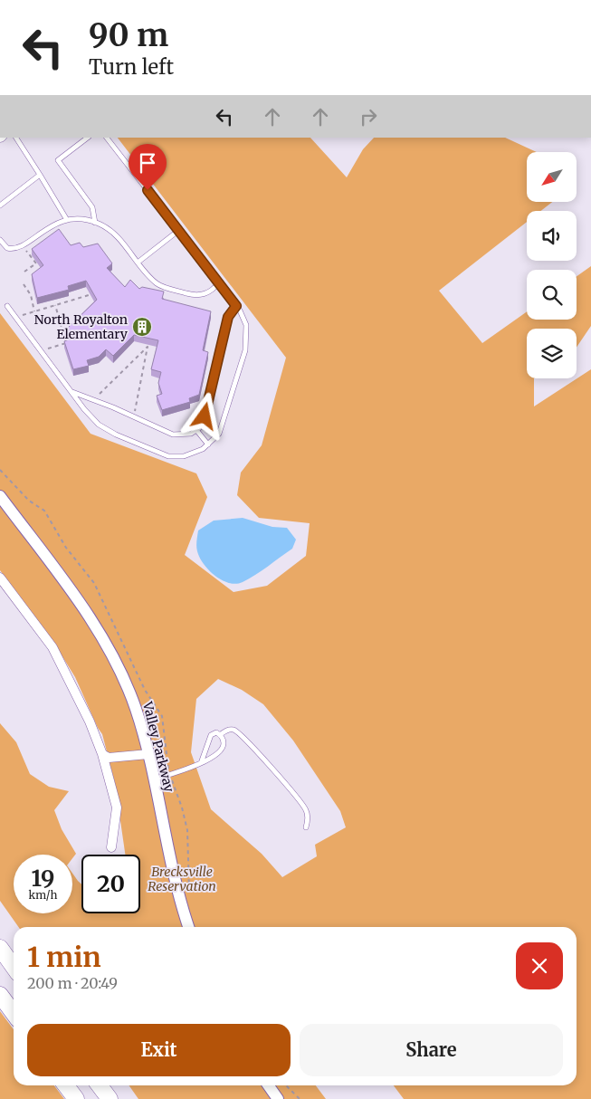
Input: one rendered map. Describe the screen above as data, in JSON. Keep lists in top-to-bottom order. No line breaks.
{"streets":{"street":["Valley Parkway"]},"parks":["Brecksville Reservation"],"places":{"building":["North Royalton Elementary"]},"north":"bottom left","page":{"turn":["90 m","Turn left"],"speed":"19 km/h","limit":"20","heading":["1 min","200 m · 20:49"],"buttons":["Exit","Share"]}}
